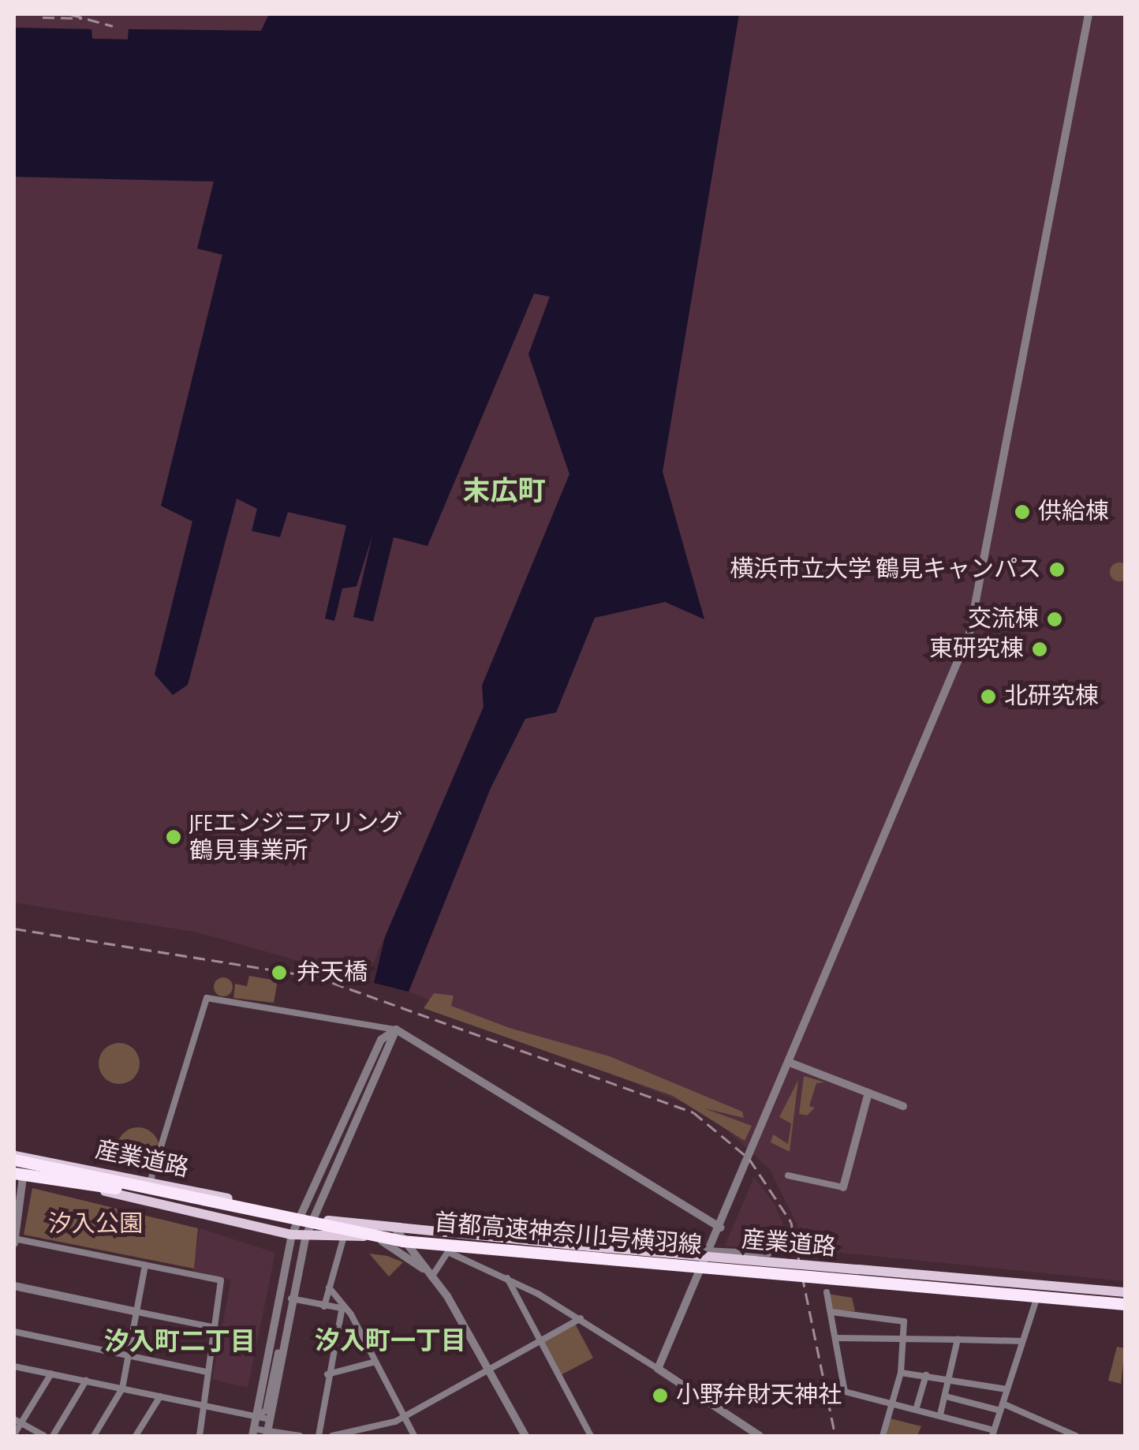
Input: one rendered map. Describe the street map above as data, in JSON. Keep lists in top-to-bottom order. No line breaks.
{"streets":{"highway":["首都高速神奈川1号横羽線"],"main road":["産業道路"]},"crossings":[["産業道路","首都高速神奈川1号横羽線"]],"districts":["末広町","汐入町一丁目","汐入町二丁目"],"parks":["汐入公園"],"places":["供給棟","横浜市立大学 鶴見キャンパス","交流棟","東研究棟","北研究棟","JFEエンジニアリング 鶴見事業所","弁天橋","小野弁財天神社"]}
